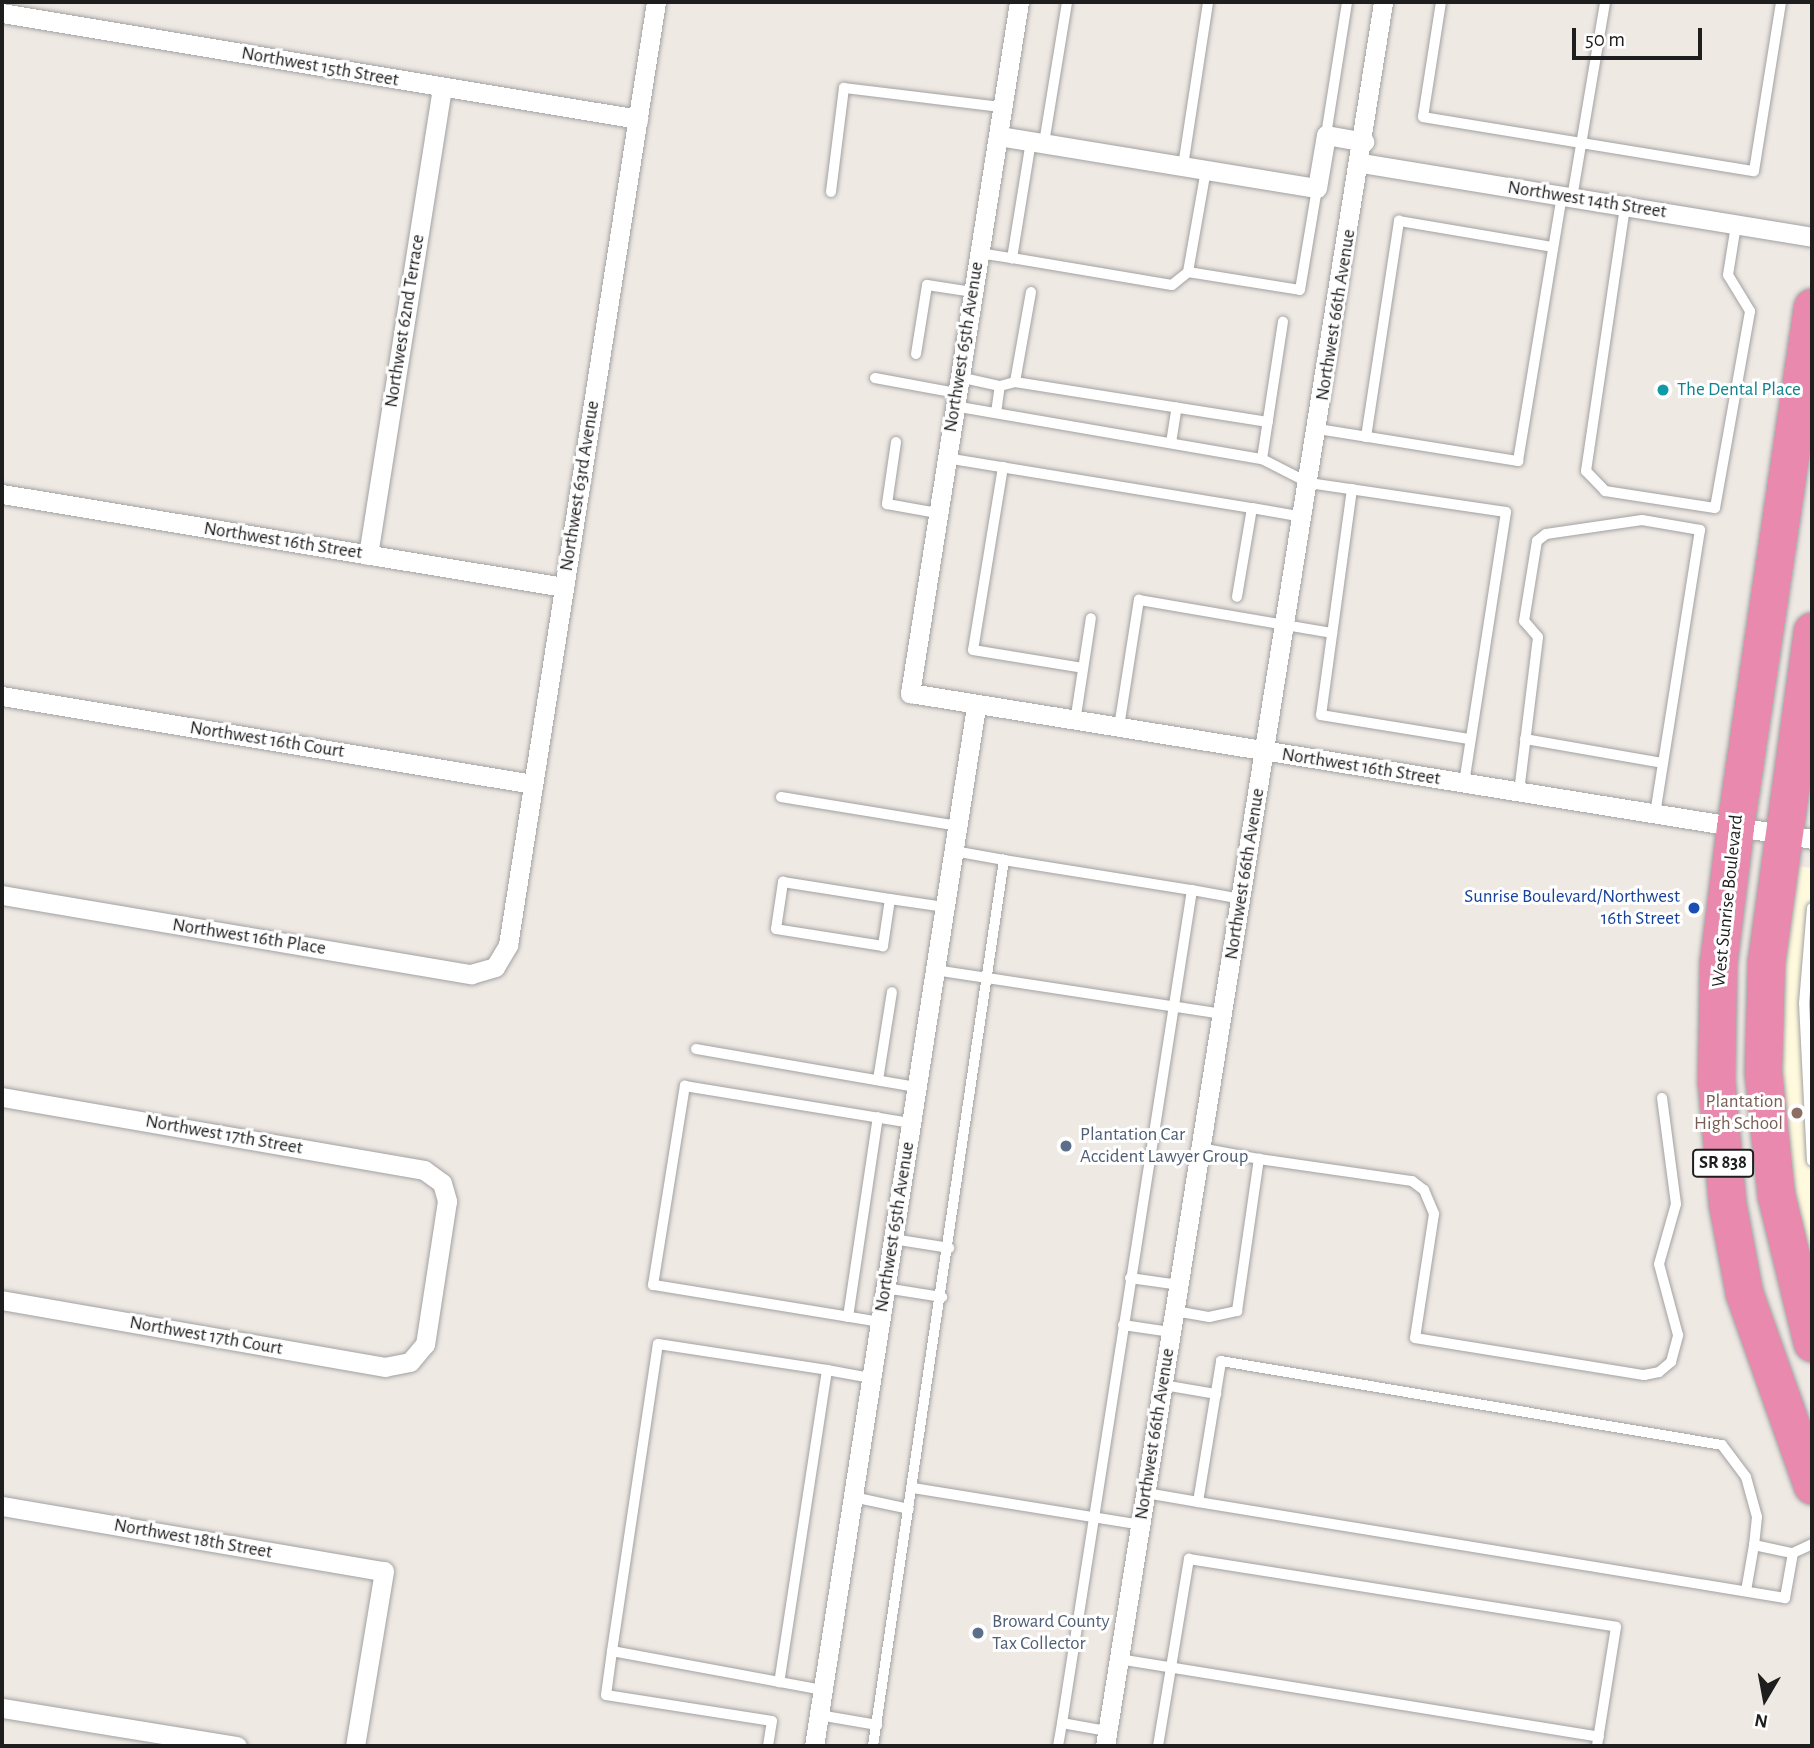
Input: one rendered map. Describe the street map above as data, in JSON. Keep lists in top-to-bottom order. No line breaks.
{"streets":{"highway":["West Sunrise Boulevard","SR 838"],"street":["Northwest 15th Street","Northwest 14th Street","Northwest 66th Avenue","Northwest 62nd Terrace","Northwest 65th Avenue","Northwest 63rd Avenue","Northwest 16th Street","Northwest 16th Court","Northwest 16th Place","Northwest 17th Street","Northwest 17th Court","Northwest 18th Street"]},"crossings":[["Northwest 15th Street","Northwest 62nd Terrace"],["Northwest 15th Street","Northwest 63rd Avenue"],["Northwest 14th Street","Northwest 66th Avenue"],["Northwest 66th Avenue","Northwest 16th Street"],["Northwest 62nd Terrace","Northwest 16th Street"],["Northwest 65th Avenue","Northwest 16th Street"],["Northwest 63rd Avenue","Northwest 16th Street"],["Northwest 63rd Avenue","Northwest 16th Court"],["Northwest 63rd Avenue","Northwest 16th Place"],["Northwest 16th Street","West Sunrise Boulevard"],["Northwest 16th Street","SR 838"],["Northwest 17th Street","Northwest 17th Court"]],"places":["The Dental Place","Sunrise Boulevard/Northwest 16th Street","Plantation High School","Plantation Car Accident Lawyer Group","Broward County Tax Collector"],"scale_bar":"50 m","north":"bottom"}
